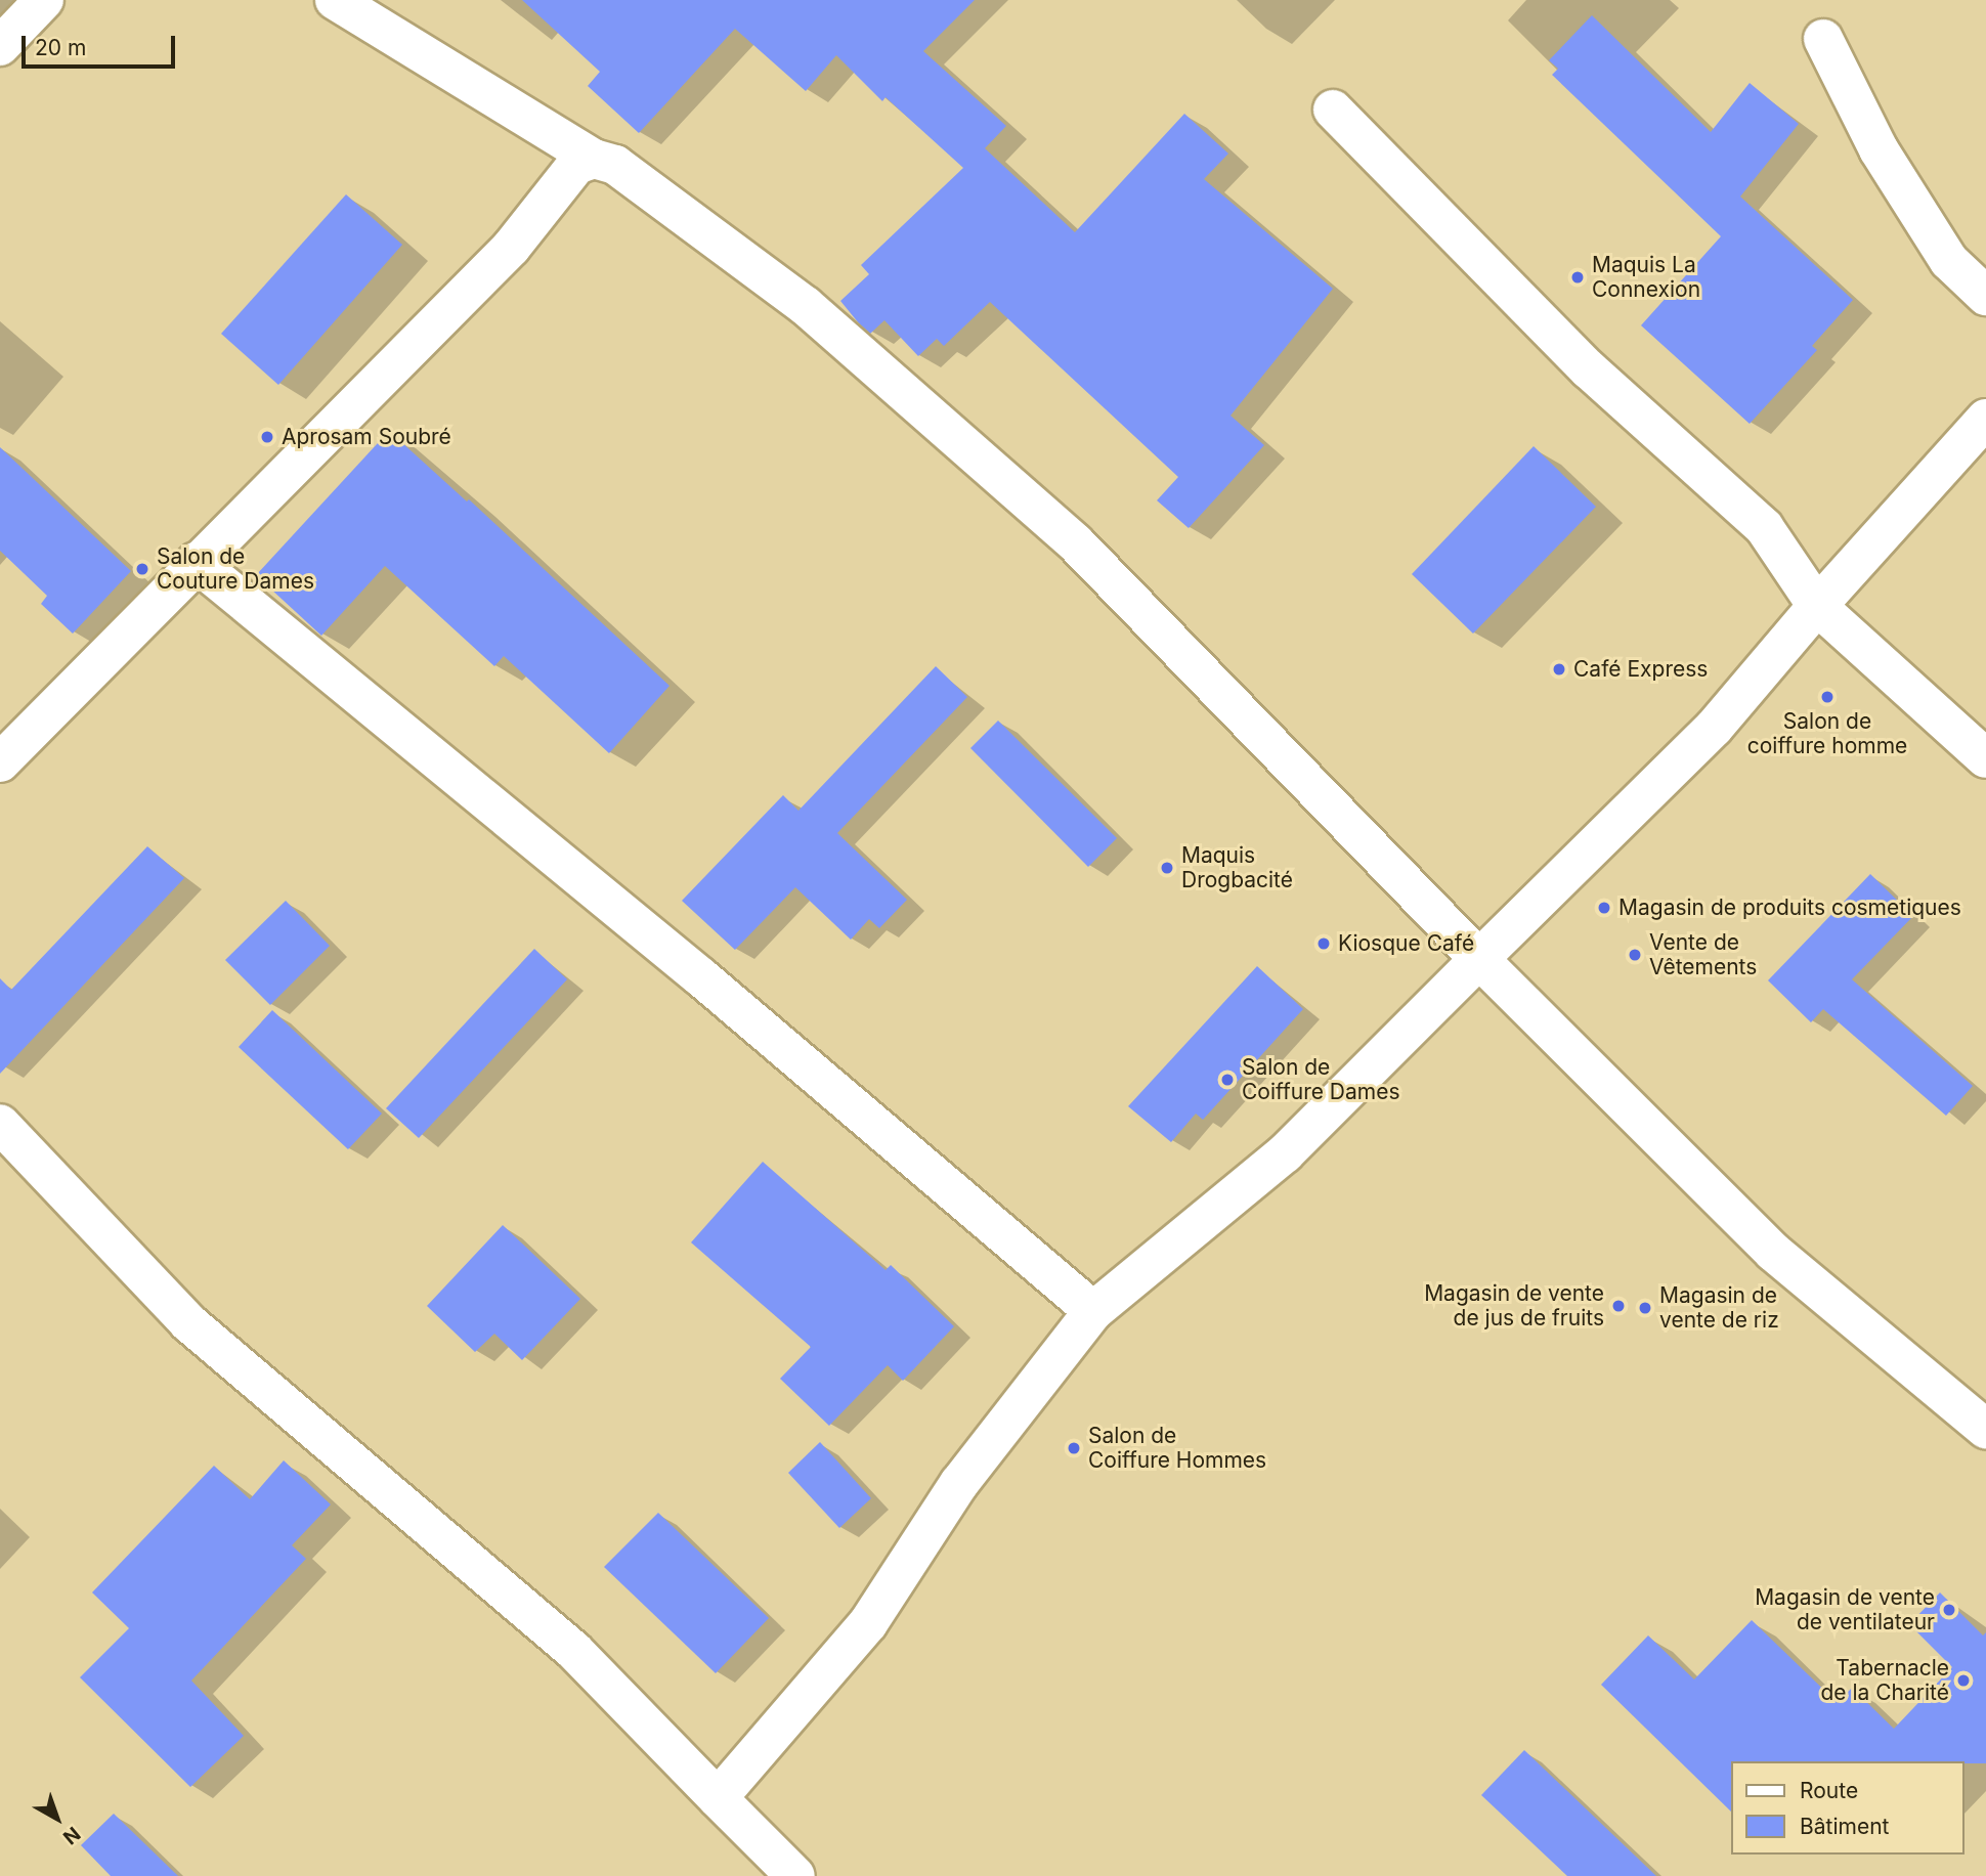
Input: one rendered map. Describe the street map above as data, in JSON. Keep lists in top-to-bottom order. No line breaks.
{"places":["Maquis La Connexion","Aprosam Soubré","Salon de Couture Dames","Café Express","Salon de coiffure homme","Maquis Drogbacité","Magasin de produits cosmetiques","Kiosque Café","Vente de Vêtements","Salon de Coiffure Dames","Magasin de vente de jus de fruits","Magasin de vente de riz","Salon de Coiffure Hommes","Magasin de vente de ventilateur","Tabernacle de la Charité"],"legend":["Route","Bâtiment"],"scale_bar":"20 m","north":"bottom right"}
